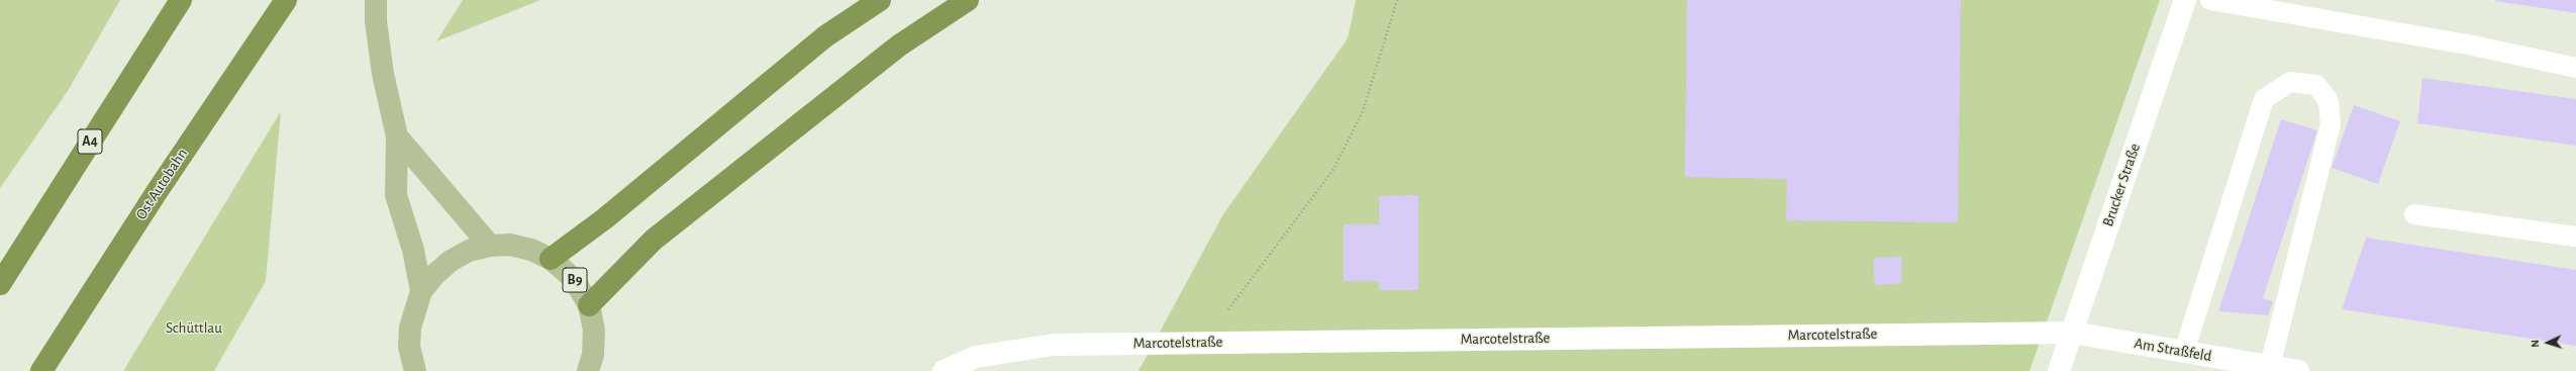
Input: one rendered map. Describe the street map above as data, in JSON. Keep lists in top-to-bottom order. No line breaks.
{"streets":{"highway":["A4","Ost Autobahn"],"main road":["B9"],"street":["Brucker Straße","Marcotelstraße","Am Straßfeld"]},"crossings":[["Brucker Straße","Marcotelstraße"],["Brucker Straße","Am Straßfeld"],["Marcotelstraße","Am Straßfeld"]],"parks":["Schüttlau"],"north":"left"}
